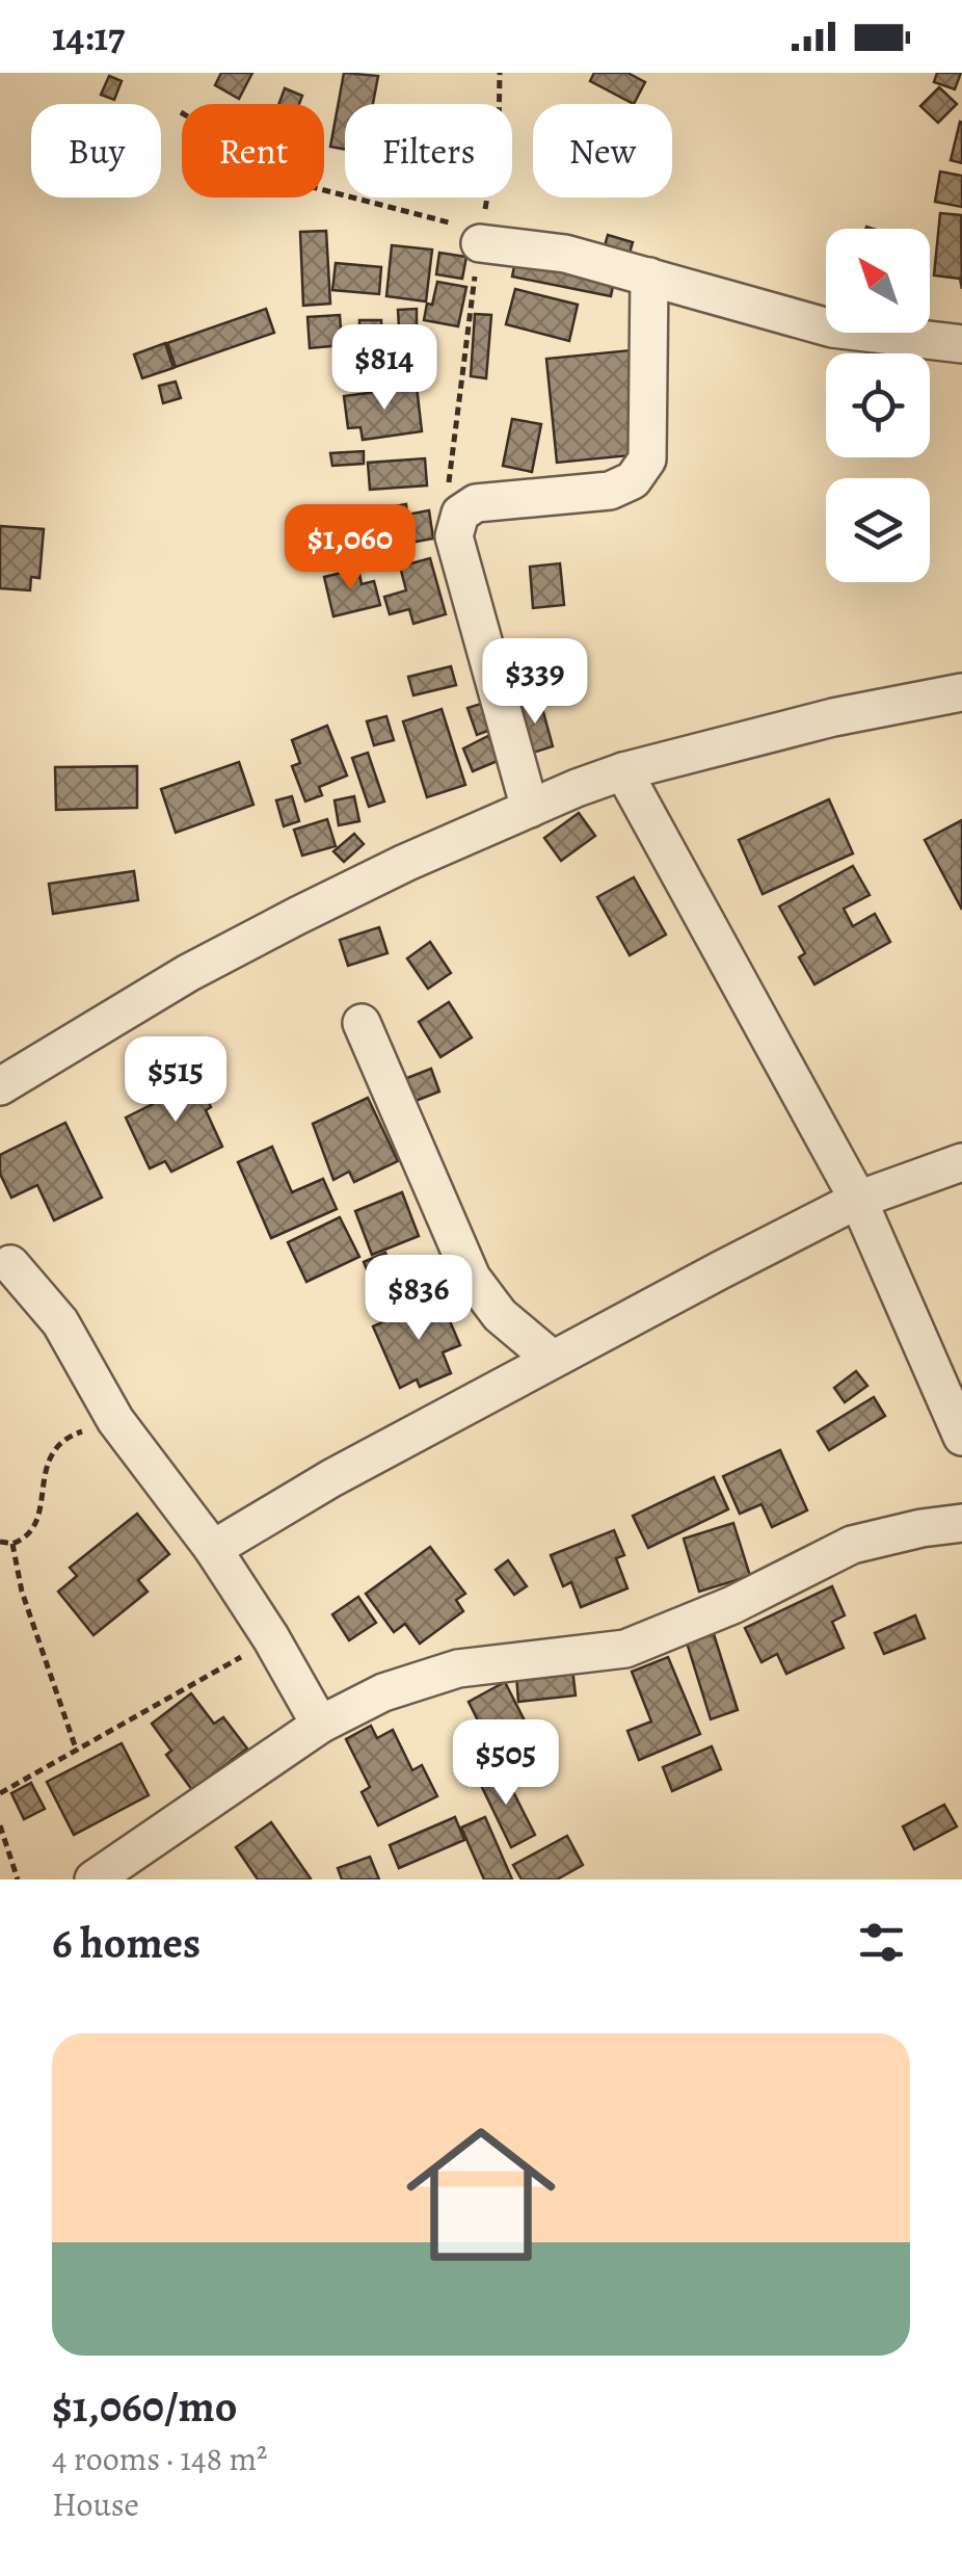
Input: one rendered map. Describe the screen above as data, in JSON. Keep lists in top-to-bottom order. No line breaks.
{"north":"top left","page":{"status":"14:17","chip":["Buy","Rent","Filters","New"],"price":["$814","$1,060","$339","$515","$836","$505"],"heading":"6 homes","list":[{"name":"$1,060/mo","note":"4 rooms · 148 m² · House"}]}}
